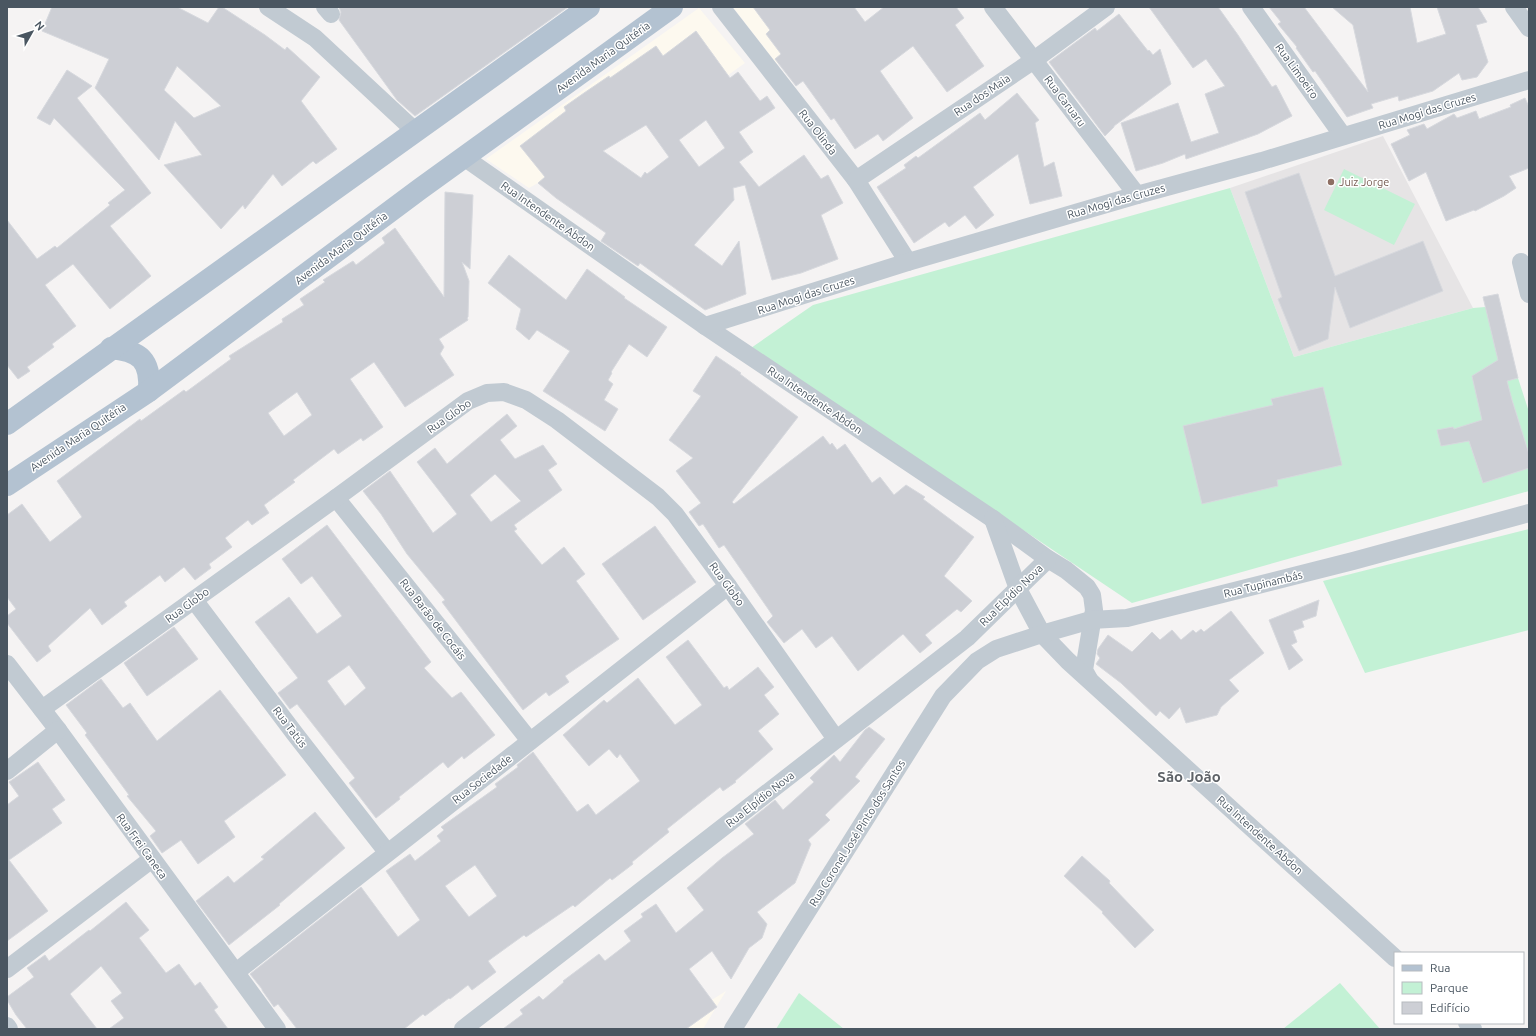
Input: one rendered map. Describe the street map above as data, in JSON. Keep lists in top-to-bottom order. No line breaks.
{"streets":{"main road":["Avenida Maria Quitéria"],"street":["Rua Limoeiro","Rua dos Maia","Rua Caruaru","Rua Mogi das Cruzes","Rua Olinda","Rua Intendente Abdon","Rua Globo","Rua Tupinambás","Rua Elpídio Nova","Rua Barão de Cocáis","Rua Tatús","Rua Sociedade","Rua Coronel José Pinto dos Santos","Rua Frei Caneca"]},"crossings":[["Avenida Maria Quitéria","Rua Intendente Abdon"],["Rua Limoeiro","Rua Mogi das Cruzes"],["Rua dos Maia","Rua Caruaru"],["Rua dos Maia","Rua Olinda"],["Rua Caruaru","Rua Mogi das Cruzes"],["Rua Mogi das Cruzes","Rua Olinda"],["Rua Mogi das Cruzes","Rua Intendente Abdon"],["Rua Intendente Abdon","Rua Tupinambás"],["Rua Intendente Abdon","Rua Elpídio Nova"],["Rua Globo","Rua Elpídio Nova"],["Rua Globo","Rua Barão de Cocáis"],["Rua Globo","Rua Tatús"],["Rua Globo","Rua Sociedade"],["Rua Globo","Rua Frei Caneca"],["Rua Tupinambás","Rua Elpídio Nova"],["Rua Tupinambás","Rua Coronel José Pinto dos Santos"],["Rua Barão de Cocáis","Rua Sociedade"],["Rua Tatús","Rua Sociedade"],["Rua Sociedade","Rua Frei Caneca"]],"districts":["São João"],"places":["Juiz Jorge"],"legend":["Rua","Parque","Edifício"],"north":"top right"}
